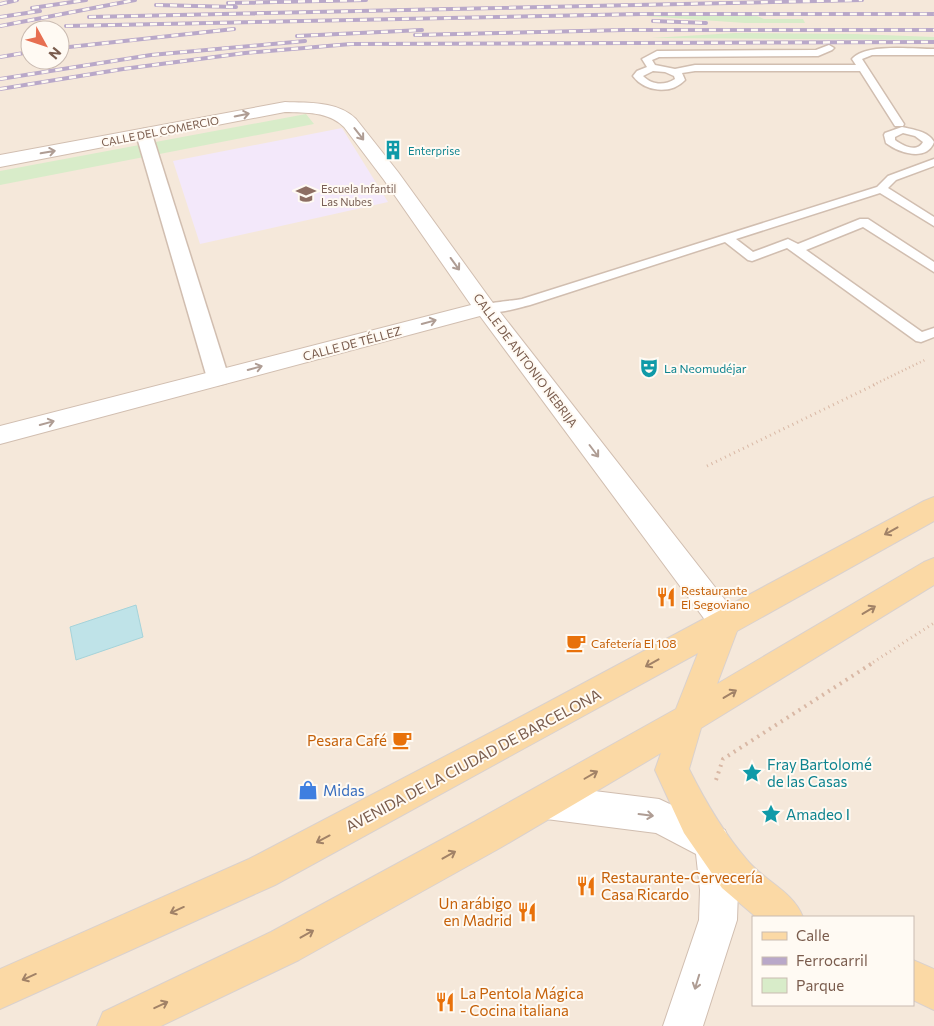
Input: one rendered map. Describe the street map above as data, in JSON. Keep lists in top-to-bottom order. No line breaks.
{"streets":{"main road":["AVENIDA DE LA CIUDAD DE BARCELONA"],"street":["CALLE DEL COMERCIO","CALLE DE TÉLLEZ","CALLE DE ANTONIO NEBRIJA"]},"crossings":[["CALLE DEL COMERCIO","CALLE DE ANTONIO NEBRIJA"],["CALLE DE TÉLLEZ","CALLE DE ANTONIO NEBRIJA"],["CALLE DE ANTONIO NEBRIJA","AVENIDA DE LA CIUDAD DE BARCELONA"]],"one_way":["CALLE DEL COMERCIO","CALLE DE TÉLLEZ","CALLE DE ANTONIO NEBRIJA"],"places":{"building":["Enterprise"],"school or university":["Escuela Infantil Las Nubes"],"theatre":["La Neomudéjar"],"restaurant":["Restaurante El Segoviano","Restaurante-Cervecería Casa Ricardo","Un arábigo en Madrid","La Pentola Mágica - Cocina italiana"],"cafe":["Cafetería El 108","Pesara Café"],"place":["Fray Bartolomé de las Casas","Amadeo I"],"shop":["Midas"]},"legend":["Calle","Ferrocarril","Parque"],"north":"bottom right"}
